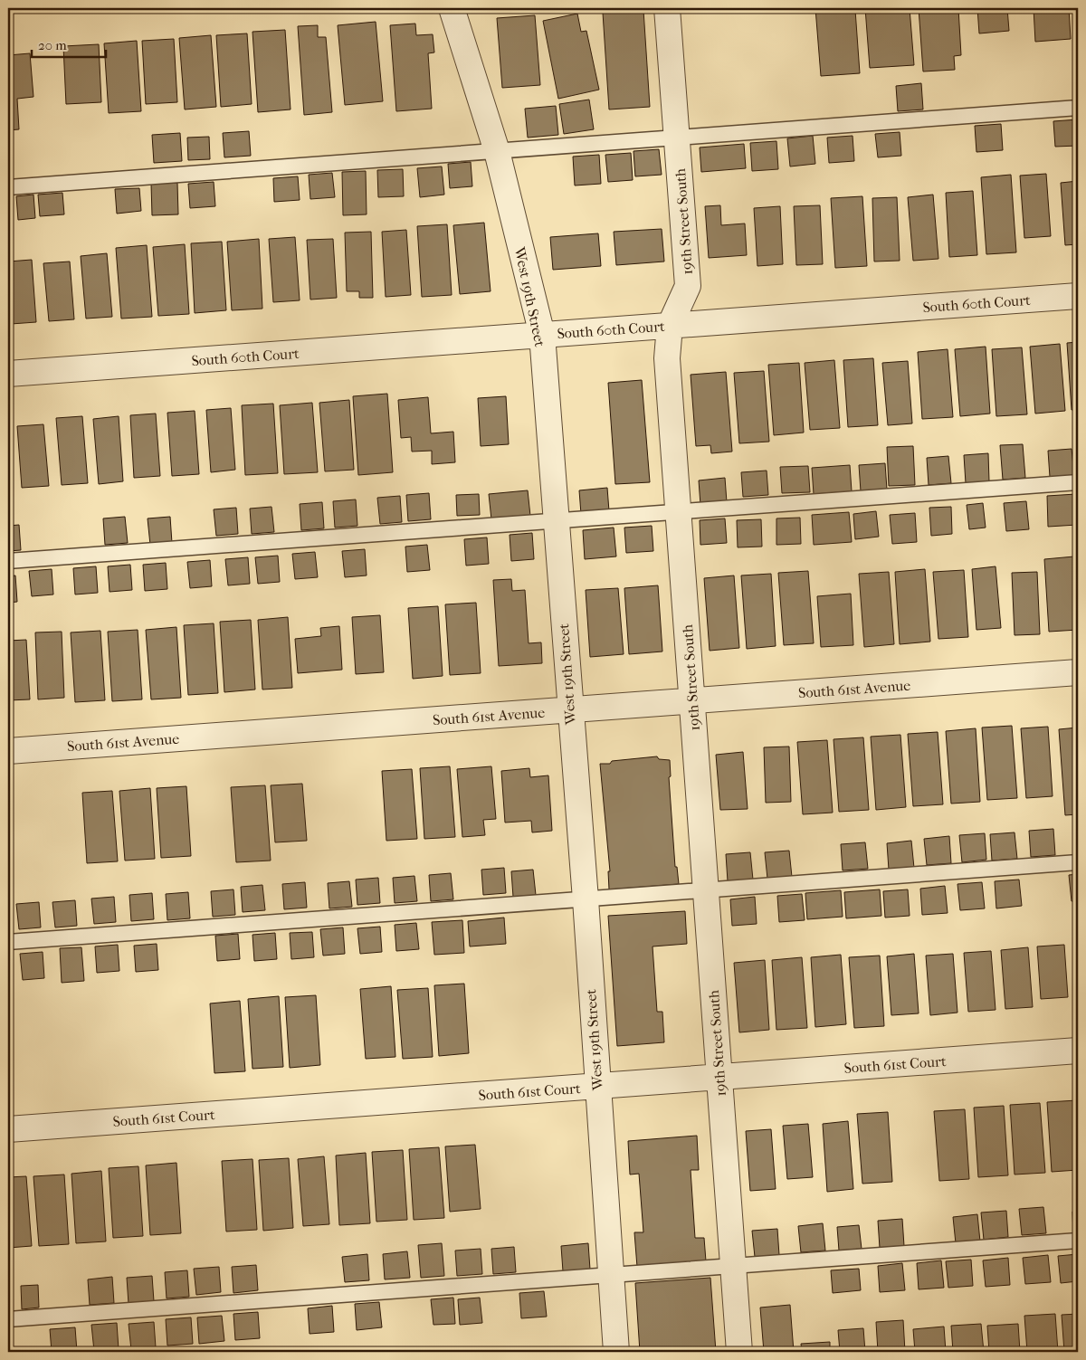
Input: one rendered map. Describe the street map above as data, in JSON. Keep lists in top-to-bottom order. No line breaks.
{"streets":{"street":["19th Street South","West 19th Street","South 60th Court","South 61st Avenue","South 61st Court"]},"crossings":[["19th Street South","South 60th Court"],["19th Street South","South 61st Avenue"],["19th Street South","South 61st Court"],["West 19th Street","South 60th Court"],["West 19th Street","South 61st Avenue"],["West 19th Street","South 61st Court"]],"scale_bar":"20 m"}
